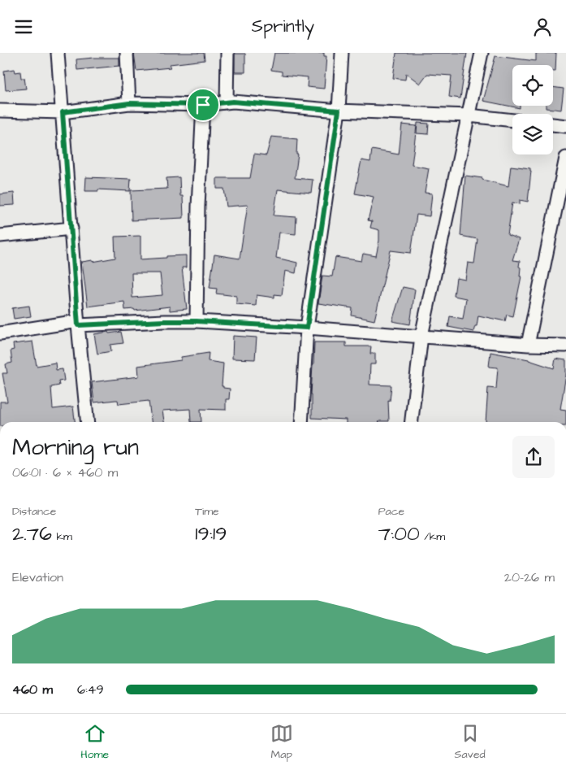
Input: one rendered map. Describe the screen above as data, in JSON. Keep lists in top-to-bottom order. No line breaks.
{"page":{"header":"Sprintly","heading":["Morning run","06:01 · 6 × 460 m"],"stats":[["Distance","2.76 km"],["Time","19:19"],["Pace","7:00 /km"]],"chart":["Elevation","20–26 m"],"list":[{"name":"460 m","note":"6:49"}],"tabs":["Home","Map","Saved"]}}
